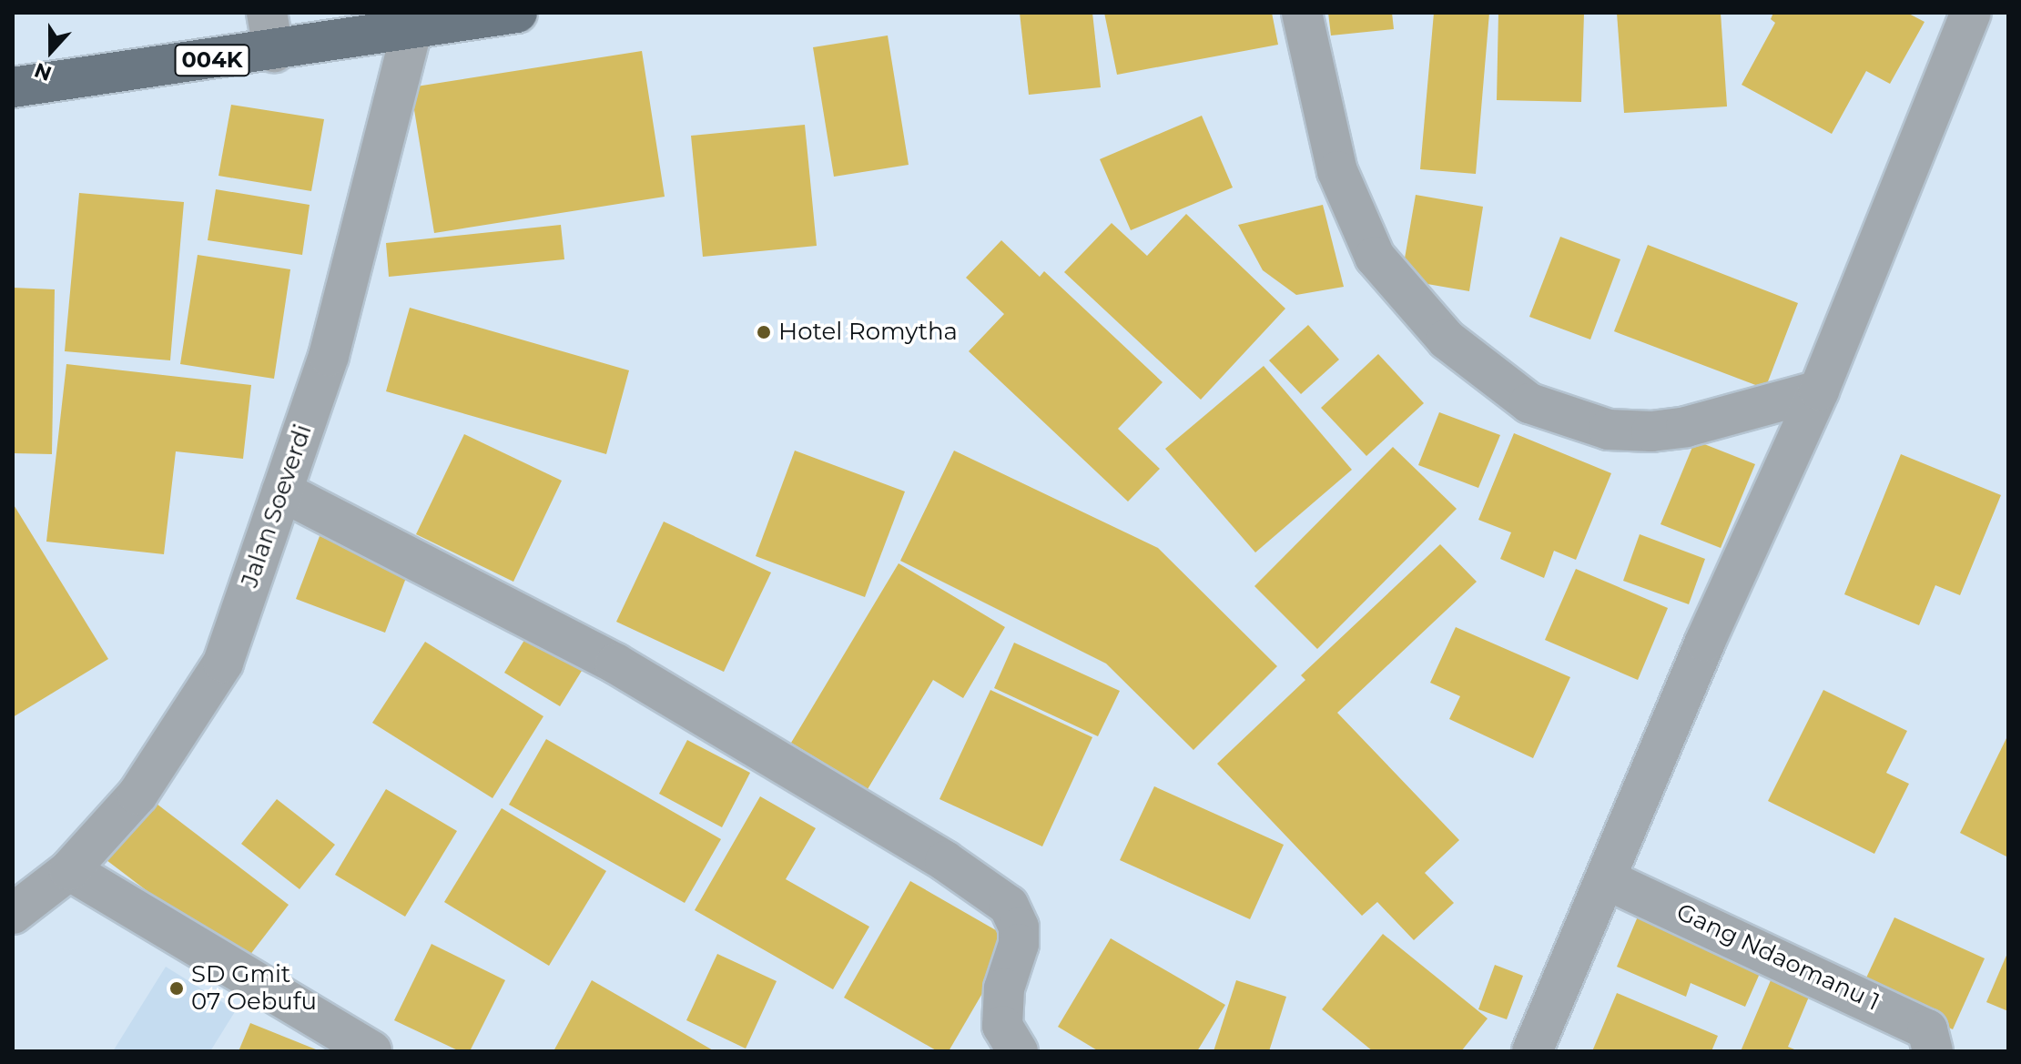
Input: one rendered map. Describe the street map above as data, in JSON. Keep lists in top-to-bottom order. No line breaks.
{"streets":{"main road":["004K"],"street":["Jalan Soeverdi","Gang Ndaomanu 1"]},"crossings":[["004K","Jalan Soeverdi"]],"places":["Hotel Romytha","SD Gmit 07 Oebufu"],"north":"bottom"}
